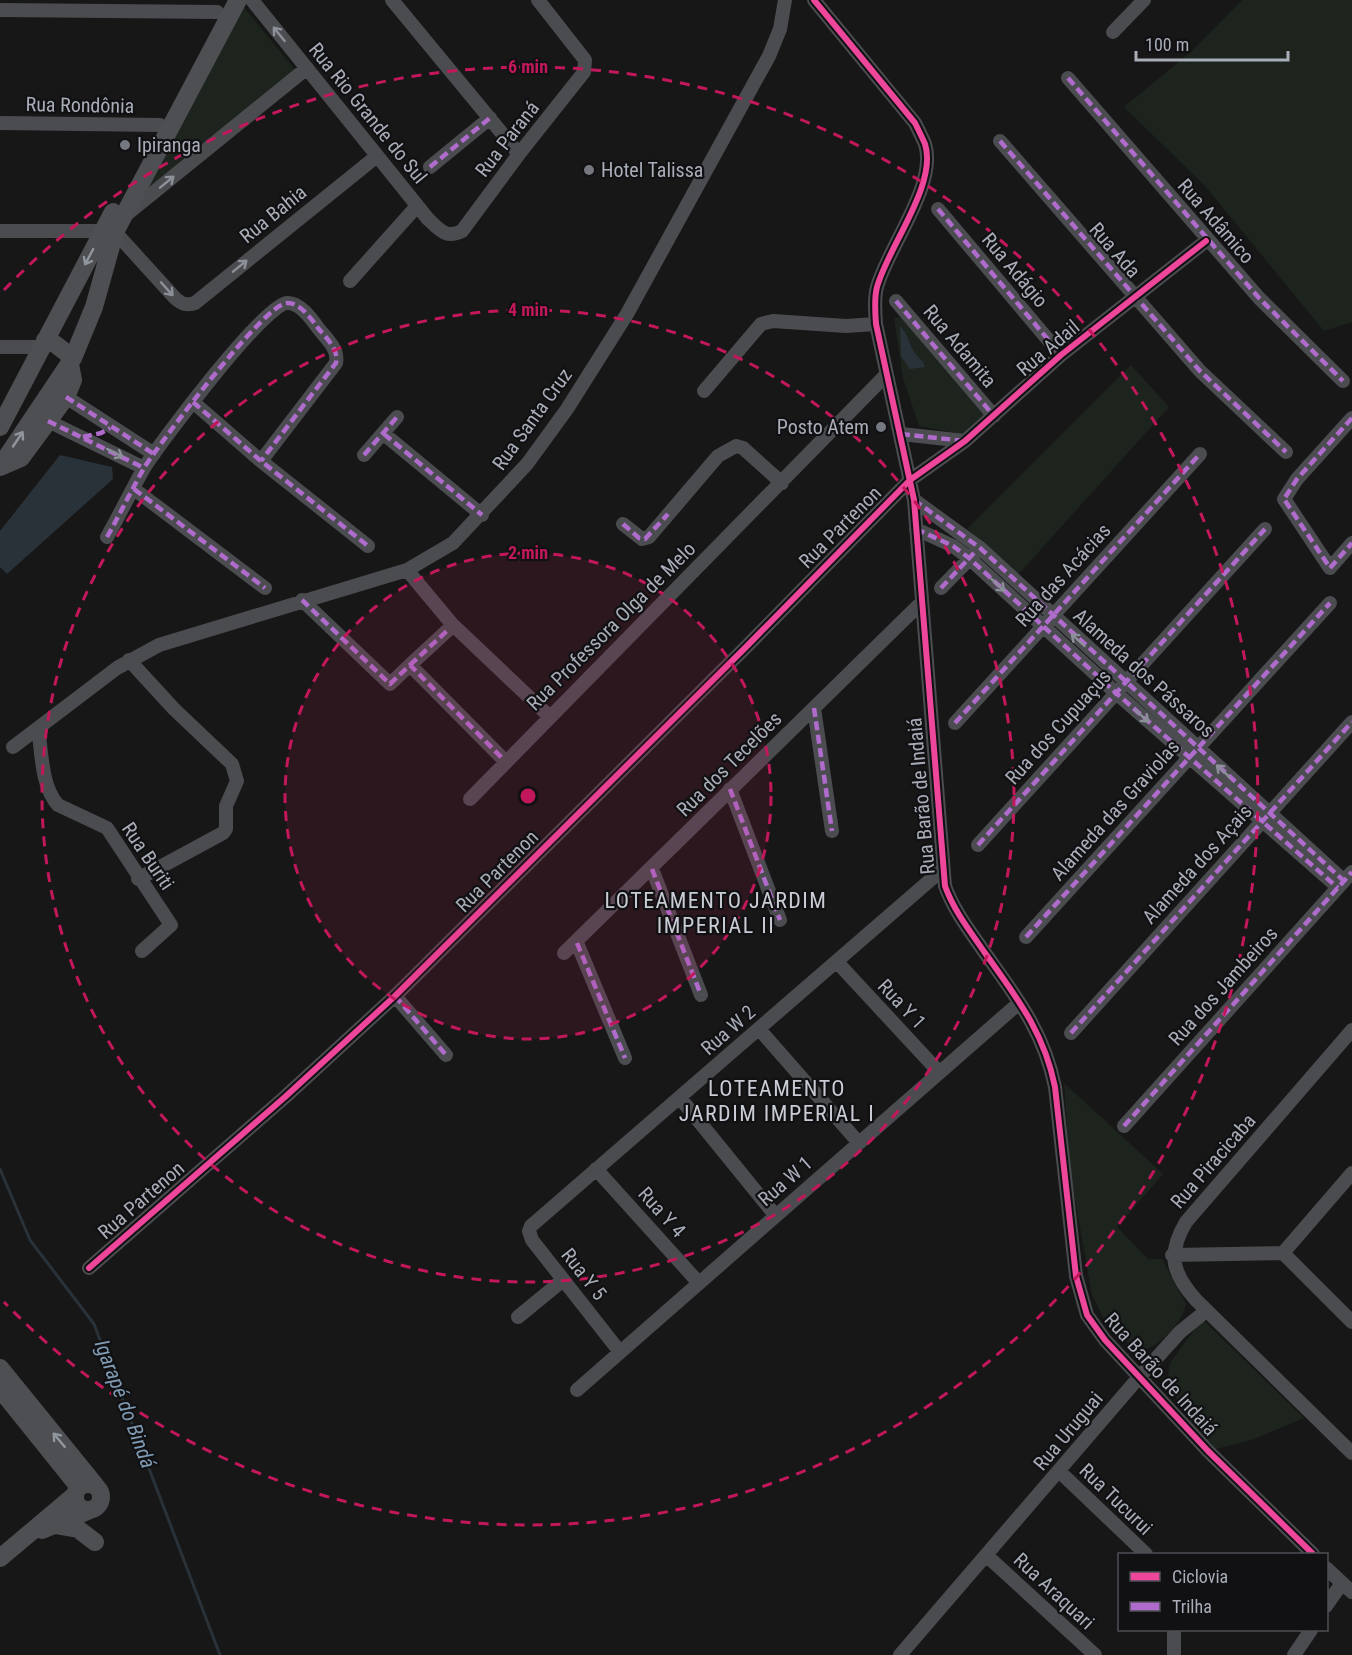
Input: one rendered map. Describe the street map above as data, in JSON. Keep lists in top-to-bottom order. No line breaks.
{"streets":{"street":["Rua Rondônia","Rua Rio Grande do Sul","Rua Paraná","Rua Bahia","Rua Adâmico","Rua Ada","Rua Adágio","Rua Adamita","Rua Adail","Rua Santa Cruz","Rua Partenon","Rua das Acácias","Rua Professora Olga de Melo","Alameda dos Pássaros","Rua dos Cupuaçus","Rua dos Tecelões","Rua Barão de Indaiá","Alameda das Graviolas","Rua Buriti","Alameda dos Açais","Rua dos Jambeiros","Rua Y 1","Rua W 2","Rua Piracicaba","Rua W 1","Rua Y 4","Rua Y 5","Rua Uruguai","Rua Tucurui","Rua Araquari"]},"crossings":[["Rua Rio Grande do Sul","Rua Paraná"],["Rua Rio Grande do Sul","Rua Bahia"],["Rua Adâmico","Rua Adail"],["Rua Ada","Rua Adail"],["Rua Adágio","Rua Adail"],["Rua Adamita","Rua Adail"],["Rua Adail","Rua Partenon"],["Rua Adail","Rua Barão de Indaiá"],["Rua Santa Cruz","Rua Buriti"],["Rua Partenon","Rua Barão de Indaiá"],["Rua das Acácias","Alameda dos Pássaros"],["Rua Professora Olga de Melo","Rua Barão de Indaiá"],["Alameda dos Pássaros","Rua dos Cupuaçus"],["Alameda dos Pássaros","Rua Barão de Indaiá"],["Alameda dos Pássaros","Alameda das Graviolas"],["Alameda dos Pássaros","Alameda dos Açais"],["Alameda dos Pássaros","Rua dos Jambeiros"],["Rua dos Tecelões","Rua Barão de Indaiá"],["Rua Barão de Indaiá","Rua W 2"],["Rua Barão de Indaiá","Rua W 1"],["Rua Barão de Indaiá","Rua Uruguai"],["Rua Y 1","Rua W 2"],["Rua Y 1","Rua W 1"],["Rua W 2","Rua Y 4"],["Rua W 2","Rua Y 5"],["Rua W 1","Rua Y 4"],["Rua W 1","Rua Y 5"],["Rua Uruguai","Rua Tucurui"],["Rua Uruguai","Rua Araquari"]],"districts":["LOTEAMENTO JARDIM IMPERIAL II","LOTEAMENTO JARDIM IMPERIAL I"],"water":["Igarapé do Bindá"],"places":["Ipiranga","Hotel Talissa","Posto Atem"],"legend":["Ciclovia","Trilha"],"scale_bar":"100 m","rings":["6 min","4 min","2 min"]}
